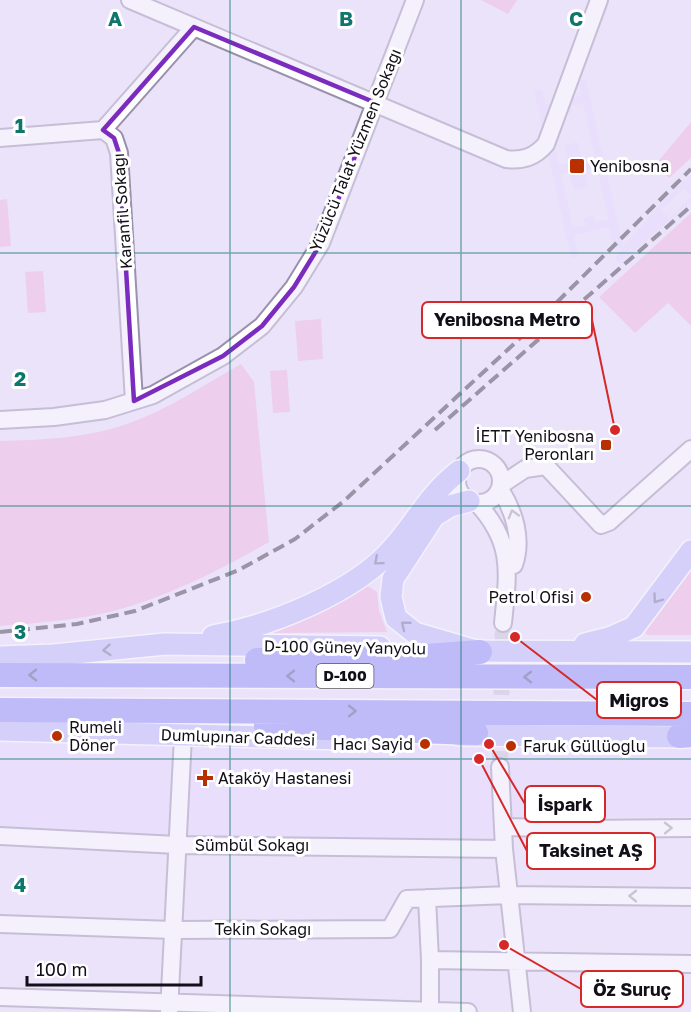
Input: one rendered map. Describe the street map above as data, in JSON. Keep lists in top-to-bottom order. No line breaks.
{"streets":{"highway":["D-100"],"main road":["D-100 Güney Yanyolu","Dumlupınar Caddesi"],"street":["Yüzücü Talat Yüzmen Sokağı","Karanfil Sokağı","Sümbül Sokağı","Tekin Sokağı"]},"crossings":[["Yüzücü Talat Yüzmen Sokağı","Karanfil Sokağı"]],"places":{"transit":["Yenibosna","İETT Yenibosna Peronları"],"other":["Yenibosna Metro","Petrol Ofisi","Migros","Rumeli Döner","Hacı Sayid","İspark","Faruk Güllüoğlu","Taksinet AŞ","Öz Suruç"],"health":["Ataköy Hastanesi"]},"scale_bar":"100 m","grid":{"columns":["A","B","C"],"rows":["1","2","3","4"]}}
